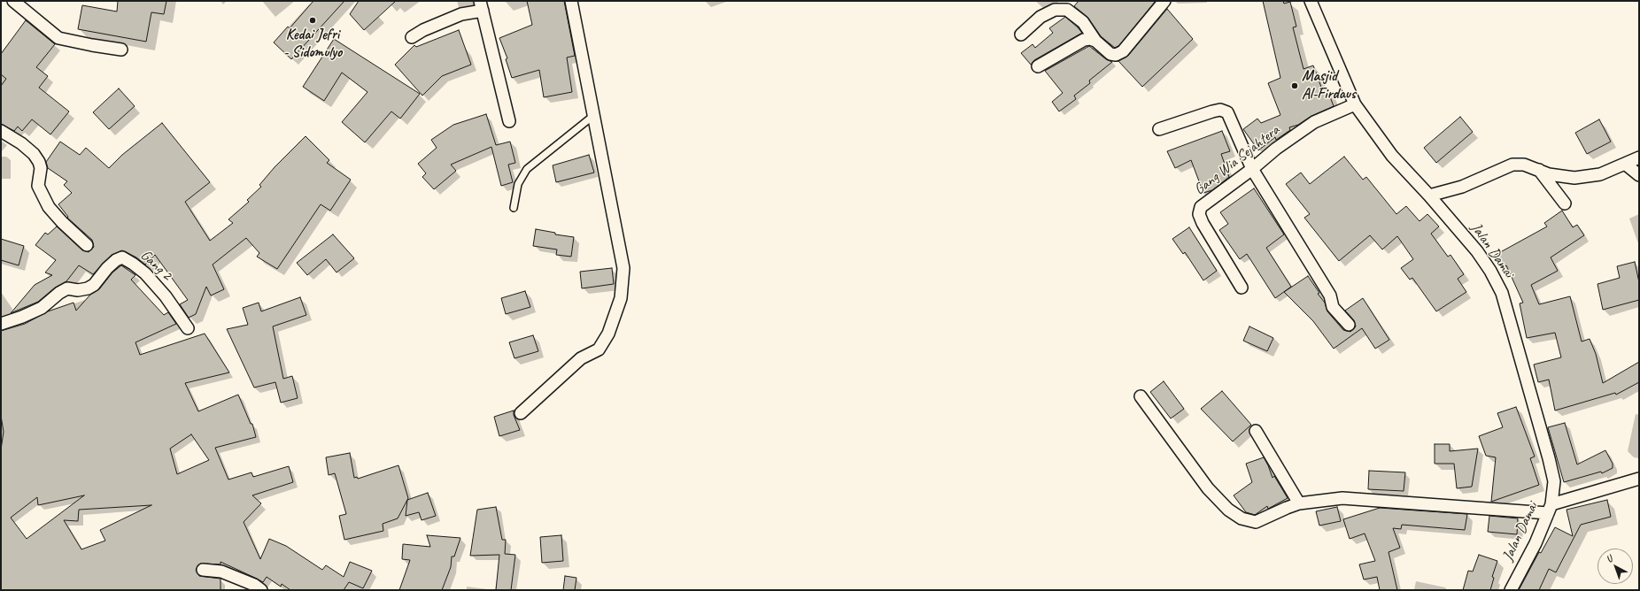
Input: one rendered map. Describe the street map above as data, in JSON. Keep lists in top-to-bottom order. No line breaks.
{"streets":{"street":["Gang Wia Sejahtera","Jalan Damai","Gang 2"]},"crossings":[["Gang Wia Sejahtera","Jalan Damai"]],"places":["Kedai Jefri - Sidomulyo","Masjid Al-Firdaus"],"north":"top left"}
